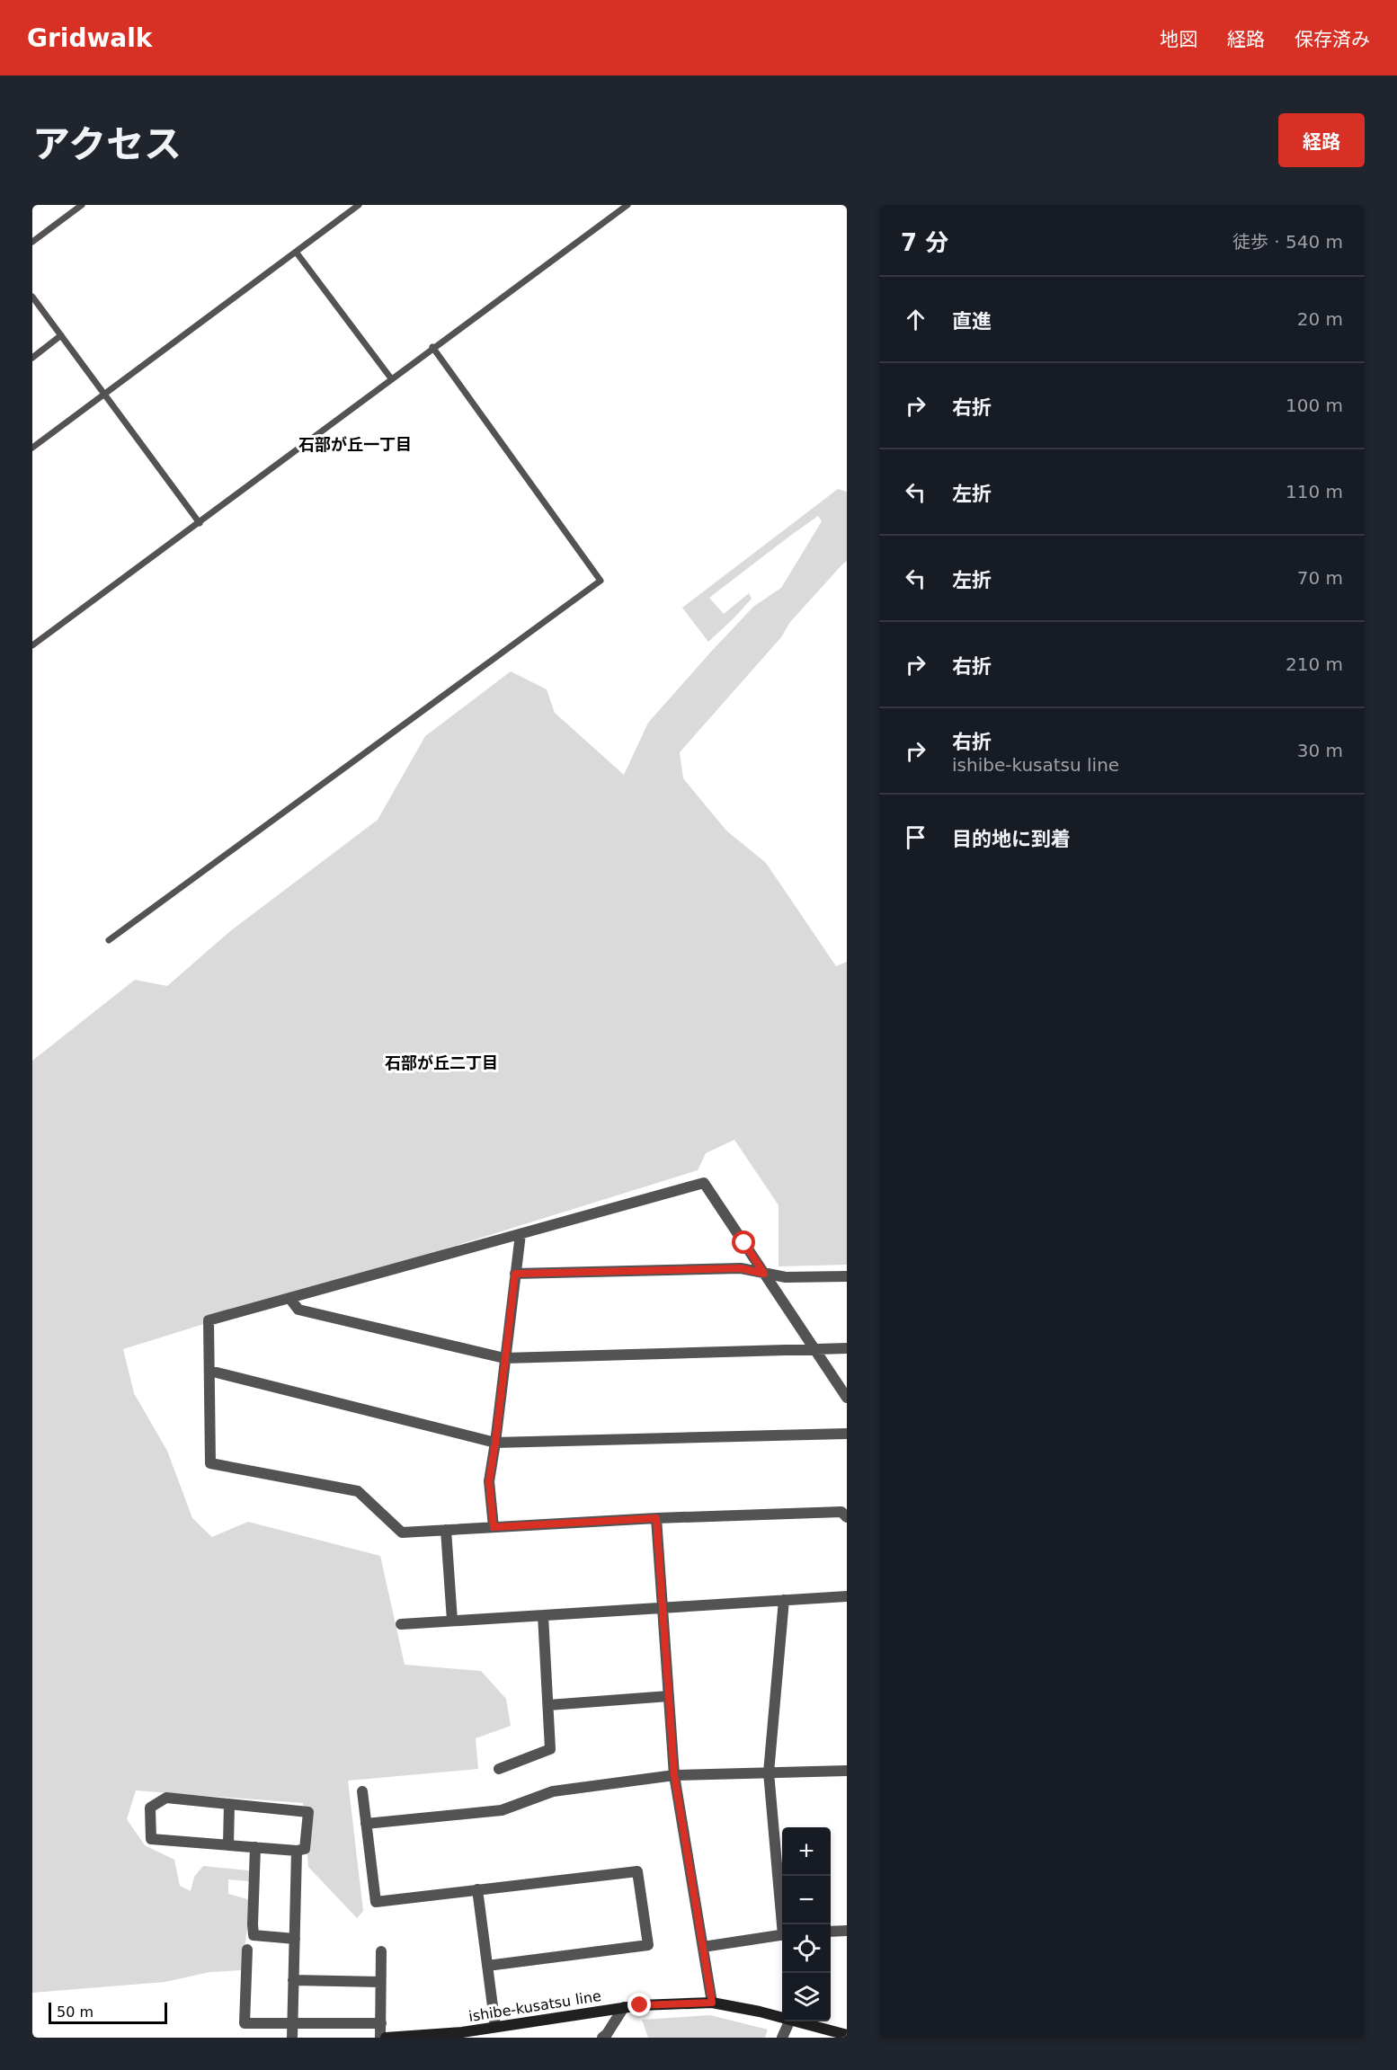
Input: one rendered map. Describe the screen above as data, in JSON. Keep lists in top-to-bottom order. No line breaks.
{"streets":{"main road":["ishibe-kusatsu line"]},"districts":["石部が丘一丁目","石部が丘二丁目"],"scale_bar":"50 m","page":{"header":"Gridwalk","nav":["地図","経路","保存済み"],"title":"アクセス","buttons":"経路","heading":["7 分","徒歩 · 540 m"],"list":[["直進","20 m"],["右折","100 m"],["左折","110 m"],["左折","70 m"],["右折","210 m"],["右折","ishibe-kusatsu line","30 m"],"目的地に到着"],"map_buttons":["+","−"],"scale":"50 m"}}
